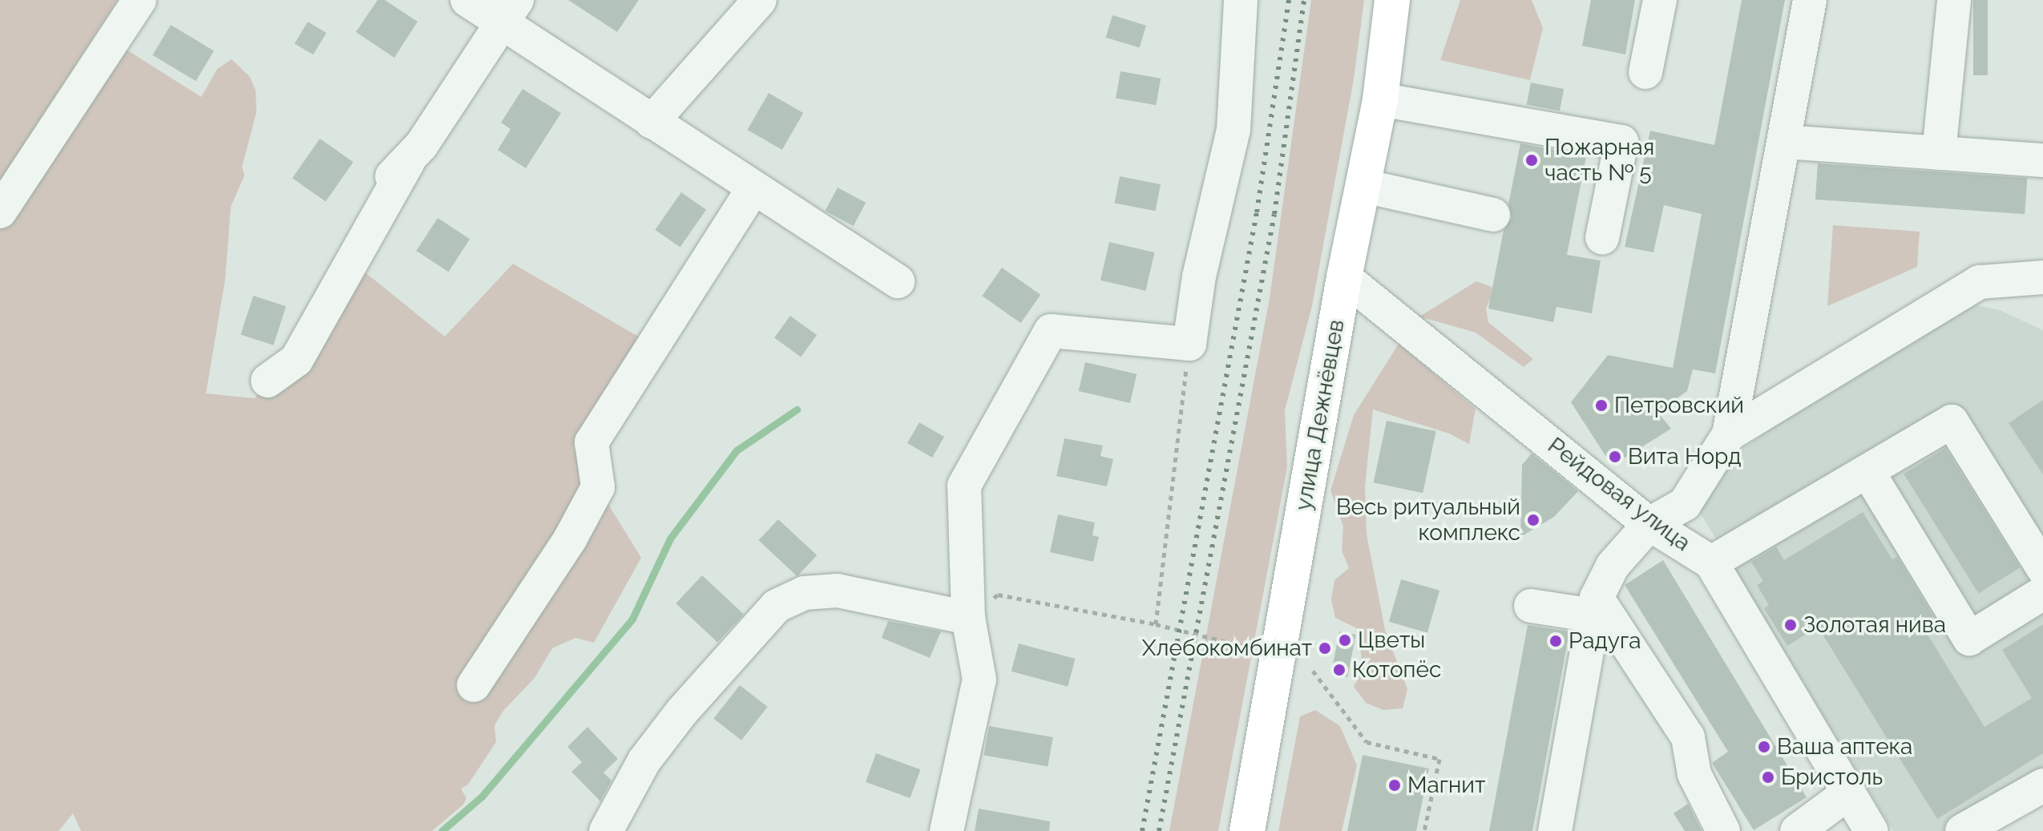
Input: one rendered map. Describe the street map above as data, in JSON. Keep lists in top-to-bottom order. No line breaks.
{"streets":{"main road":["улица Дежнёвцев"],"street":["Рейдовая улица"]},"crossings":[["улица Дежнёвцев","Рейдовая улица"]],"places":["Пожарная часть № 5","Петровский","Вита Норд","Весь ритуальный комплекс","Золотая нива","Цветы","Радуга","Хлебокомбинат","Котопёс","Ваша аптека","Бристоль","Магнит"]}
